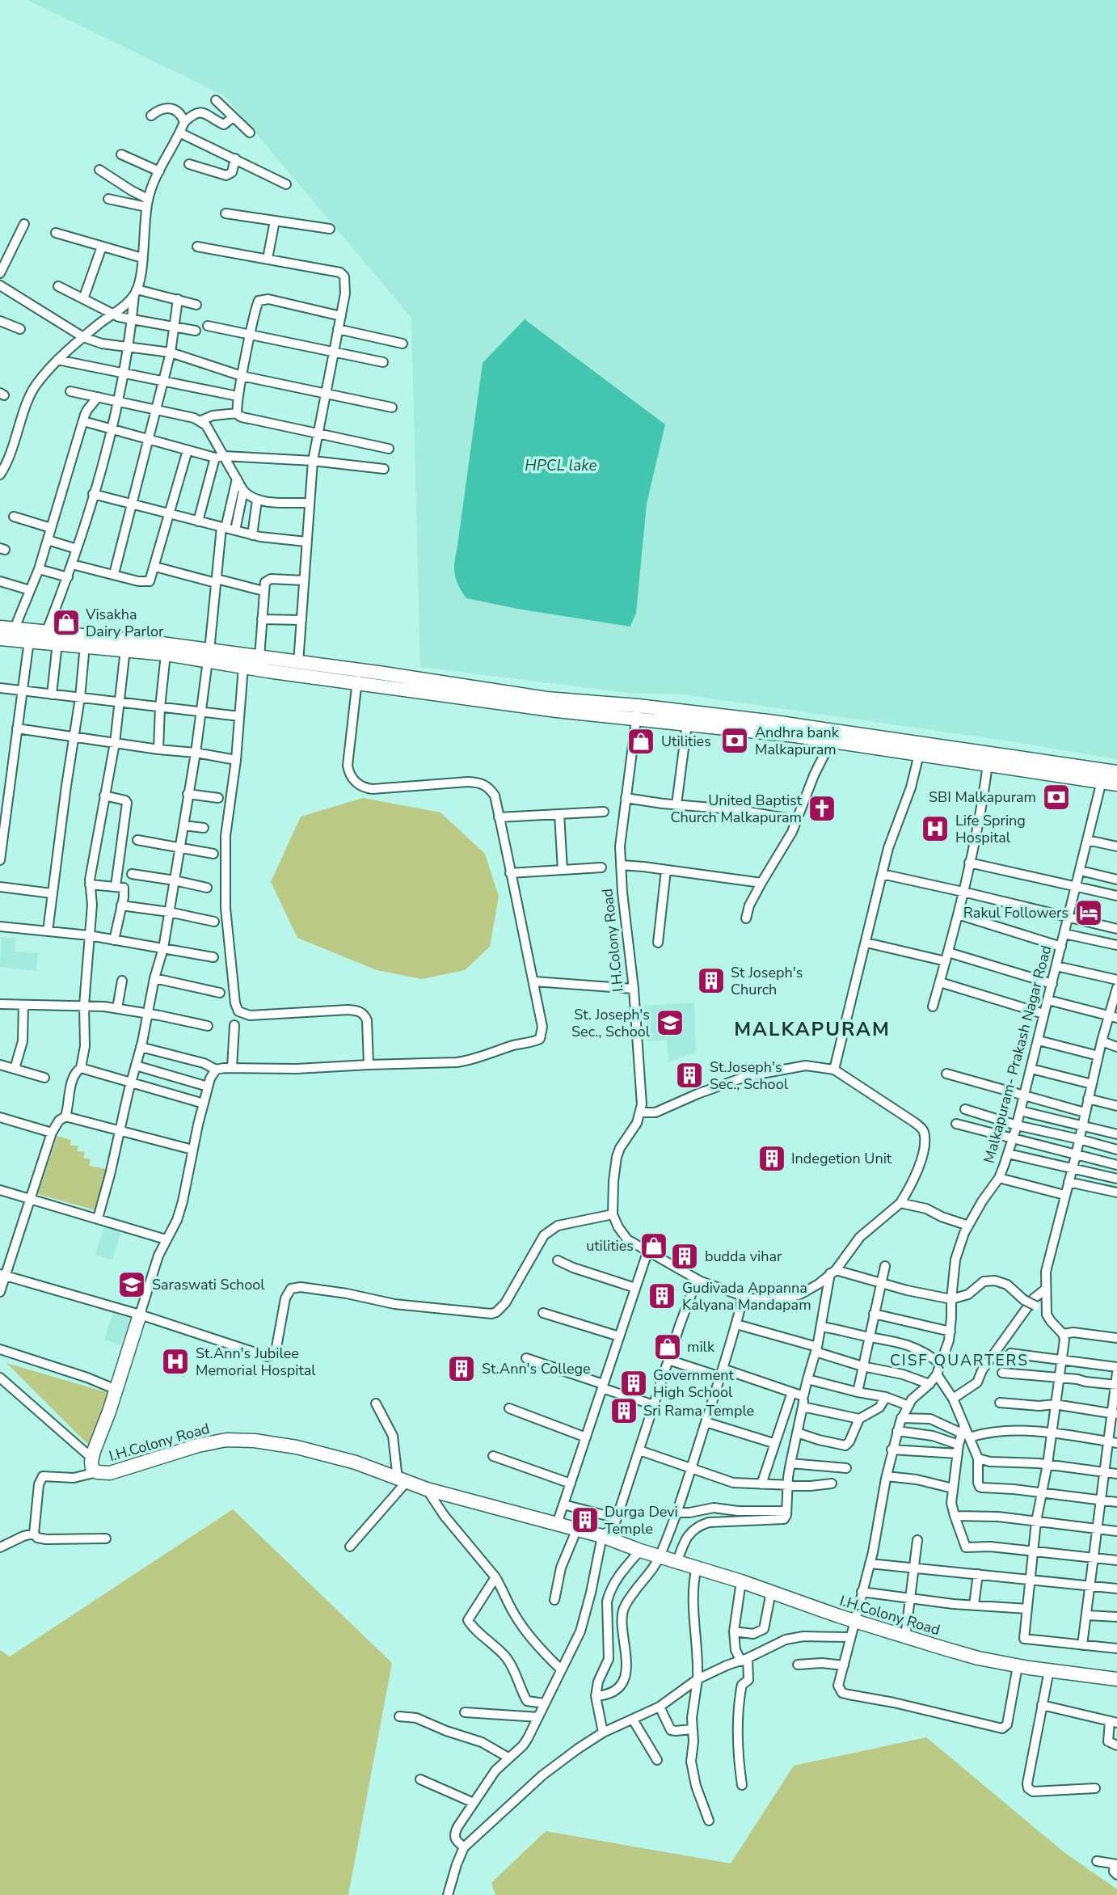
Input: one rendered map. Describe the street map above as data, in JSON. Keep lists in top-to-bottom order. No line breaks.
{"streets":{"main road":["I.H.Colony Road"],"street":["Malkapuram- Prakash Nagar Road"]},"districts":["MALKAPURAM","CISF QUARTERS"],"water":["HPCL lake"],"places":{"shop":["Visakha Dairy Parlor","Utilities","utilities","milk"],"bank":["Andhra bank Malkapuram","SBI Malkapuram"],"church":["United Baptist Church Malkapuram"],"hospital":["Life Spring Hospital","St.Ann's Jubilee Memorial Hospital"],"hotel":["Rakul Followers"],"building":["St Joseph's Church","St.Joseph's Sec., School","Indegetion Unit","budda vihar","Gudivada Appanna Kalyana Mandapam","St.Ann's College","Government High School","Sri Rama Temple","Durga Devi Temple"],"school or university":["St. Joseph's Sec., School","Saraswati School"]}}
